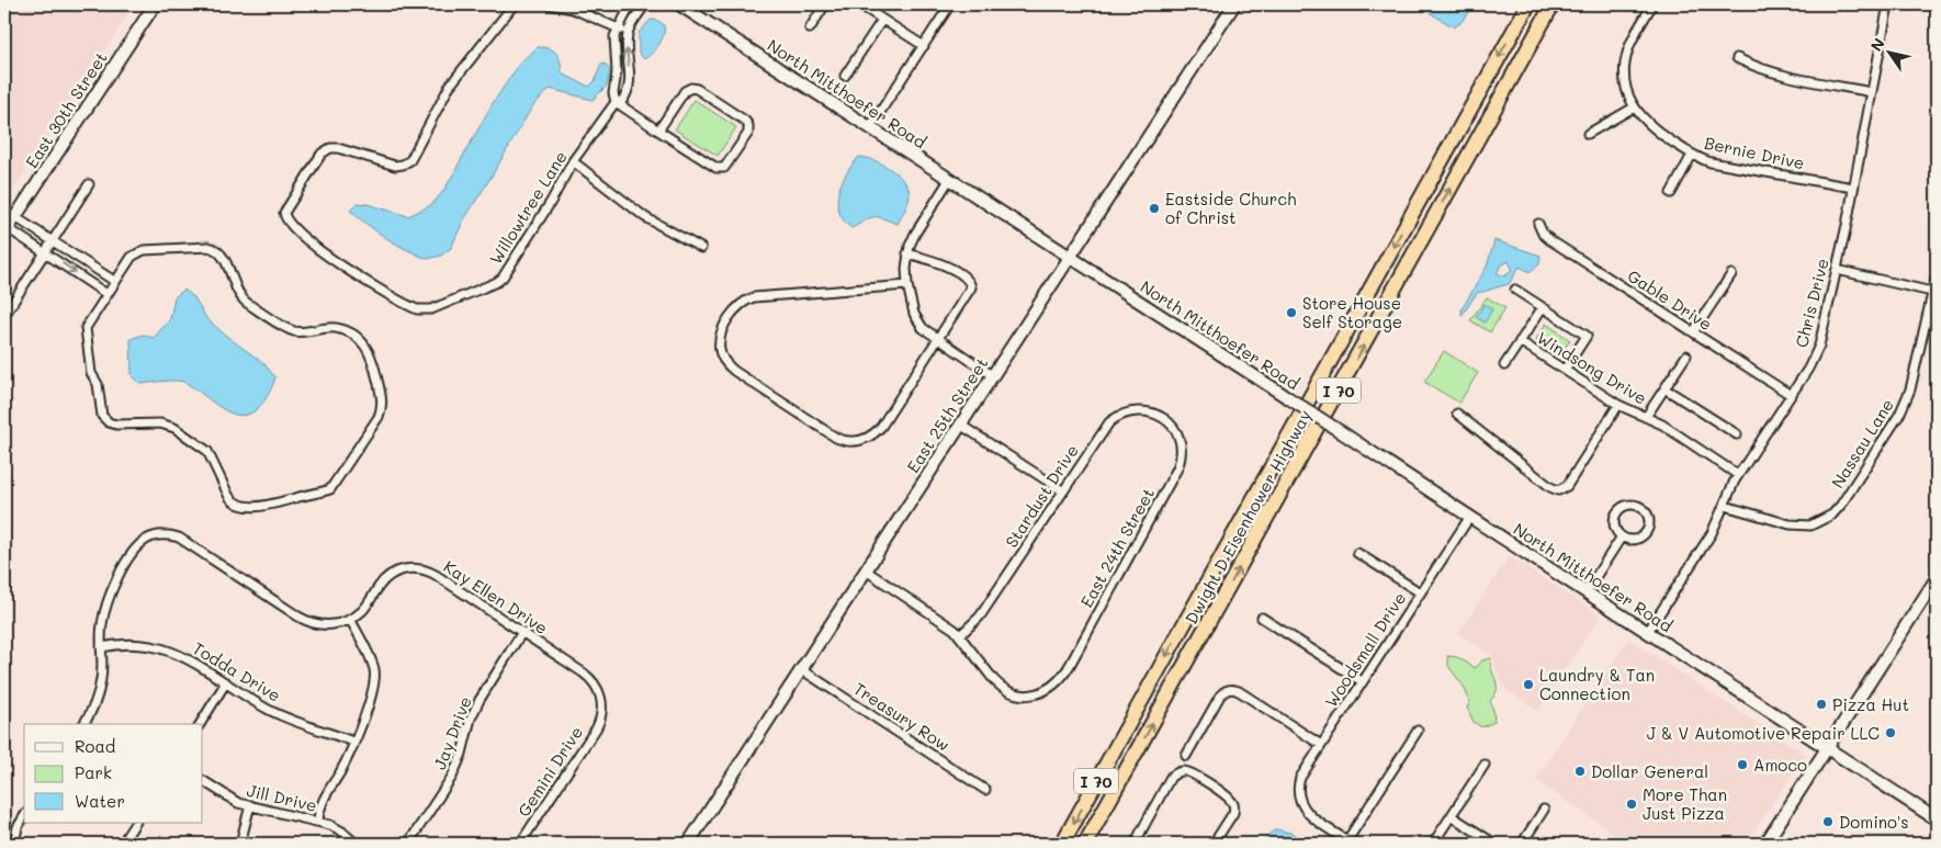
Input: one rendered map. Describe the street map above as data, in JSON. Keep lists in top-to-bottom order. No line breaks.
{"streets":{"highway":["I 70","Dwight D Eisenhower Highway"],"main road":["North Mitthoefer Road","East 30th Street","East 25th Street"],"street":["Bernie Drive","Willowtree Lane","Gable Drive","Chris Drive","Windsong Drive","Nassau Lane","Stardust Drive","East 24th Street","Kay Ellen Drive","Woodsmall Drive","Todda Drive","Treasury Row","Jay Drive","Gemini Drive","Jill Drive"]},"crossings":[["North Mitthoefer Road","Chris Drive"],["North Mitthoefer Road","East 25th Street"],["North Mitthoefer Road","Woodsmall Drive"],["Bernie Drive","Chris Drive"],["Gable Drive","Chris Drive"],["Chris Drive","Windsong Drive"],["Chris Drive","Nassau Lane"],["East 25th Street","Treasury Row"],["Stardust Drive","East 24th Street"],["Kay Ellen Drive","Jay Drive"],["Kay Ellen Drive","Gemini Drive"]],"places":["Eastside Church of Christ","Store House Self Storage","Laundry & Tan Connection","Pizza Hut","J & V Automotive Repair LLC","Amoco","Dollar General","More Than Just Pizza","Domino's"],"legend":["Road","Park","Water"],"north":"top left"}
